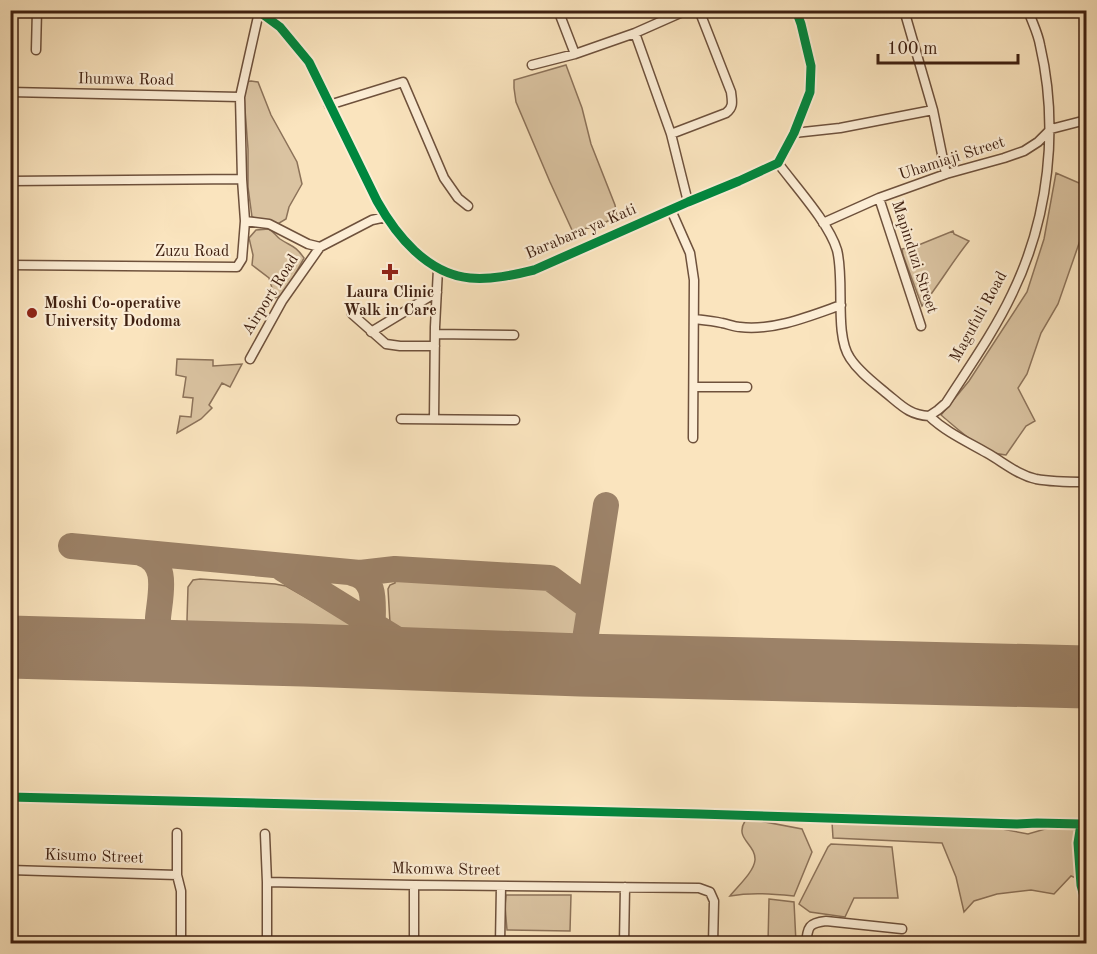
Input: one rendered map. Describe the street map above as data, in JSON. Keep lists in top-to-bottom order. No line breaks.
{"streets":{"street":["Ihumwa Road","Uhamiaji Street","Barabara ya Kati","Zuzu Road","Mapinduzi Street","Airport Road","Magufuli Road","Kisumo Street","Mkomwa Street"]},"crossings":[["Ihumwa Road","Zuzu Road"],["Uhamiaji Street","Mapinduzi Street"],["Uhamiaji Street","Magufuli Road"],["Barabara ya Kati","Zuzu Road"]],"places":{"health":["Laura Clinic Walk in Care"],"other":["Moshi Co-operative University Dodoma"]},"scale_bar":"100 m"}
